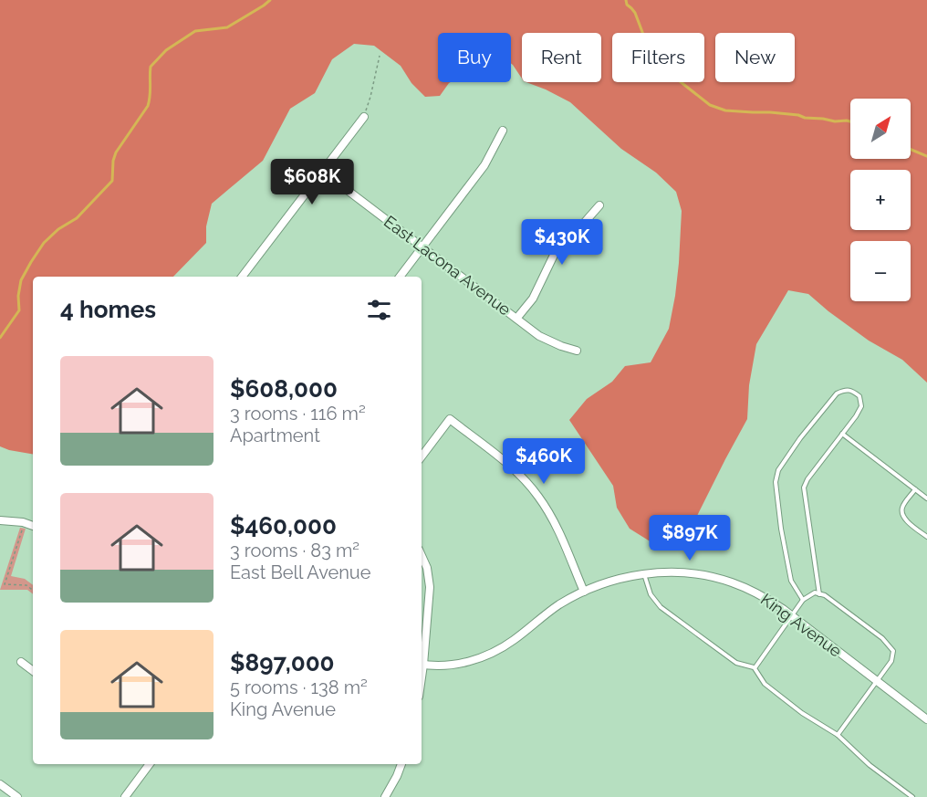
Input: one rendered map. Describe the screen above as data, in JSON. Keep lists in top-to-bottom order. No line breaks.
{"streets":{"street":["East Lacona Avenue","King Avenue"]},"north":"top right","page":{"chip":["Buy","Rent","Filters","New"],"map_buttons":["+","−"],"price":["$608K","$430K","$460K","$897K"],"heading":"4 homes","list":[{"name":"$608,000","note":"3 rooms · 116 m² · Apartment"},{"name":"$460,000","note":"3 rooms · 83 m² · East Bell Avenue"},{"name":"$897,000","note":"5 rooms · 138 m² · King Avenue"}]}}
